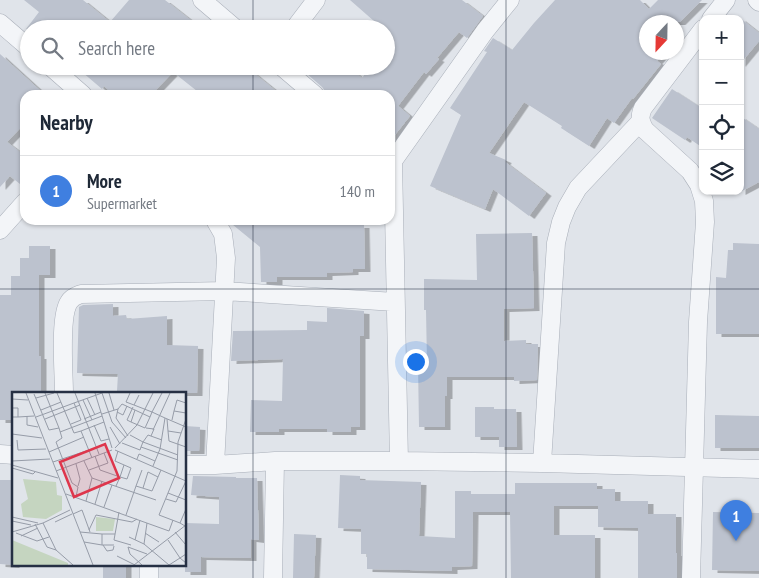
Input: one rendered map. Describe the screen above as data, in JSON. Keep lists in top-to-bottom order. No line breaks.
{"north":"bottom","page":{"map_buttons":["+","−"],"search":"Search here","heading":"Nearby","list":[{"mark":"1","name":"More","note":"Supermarket","value":"140 m"}],"pins":"1"}}
